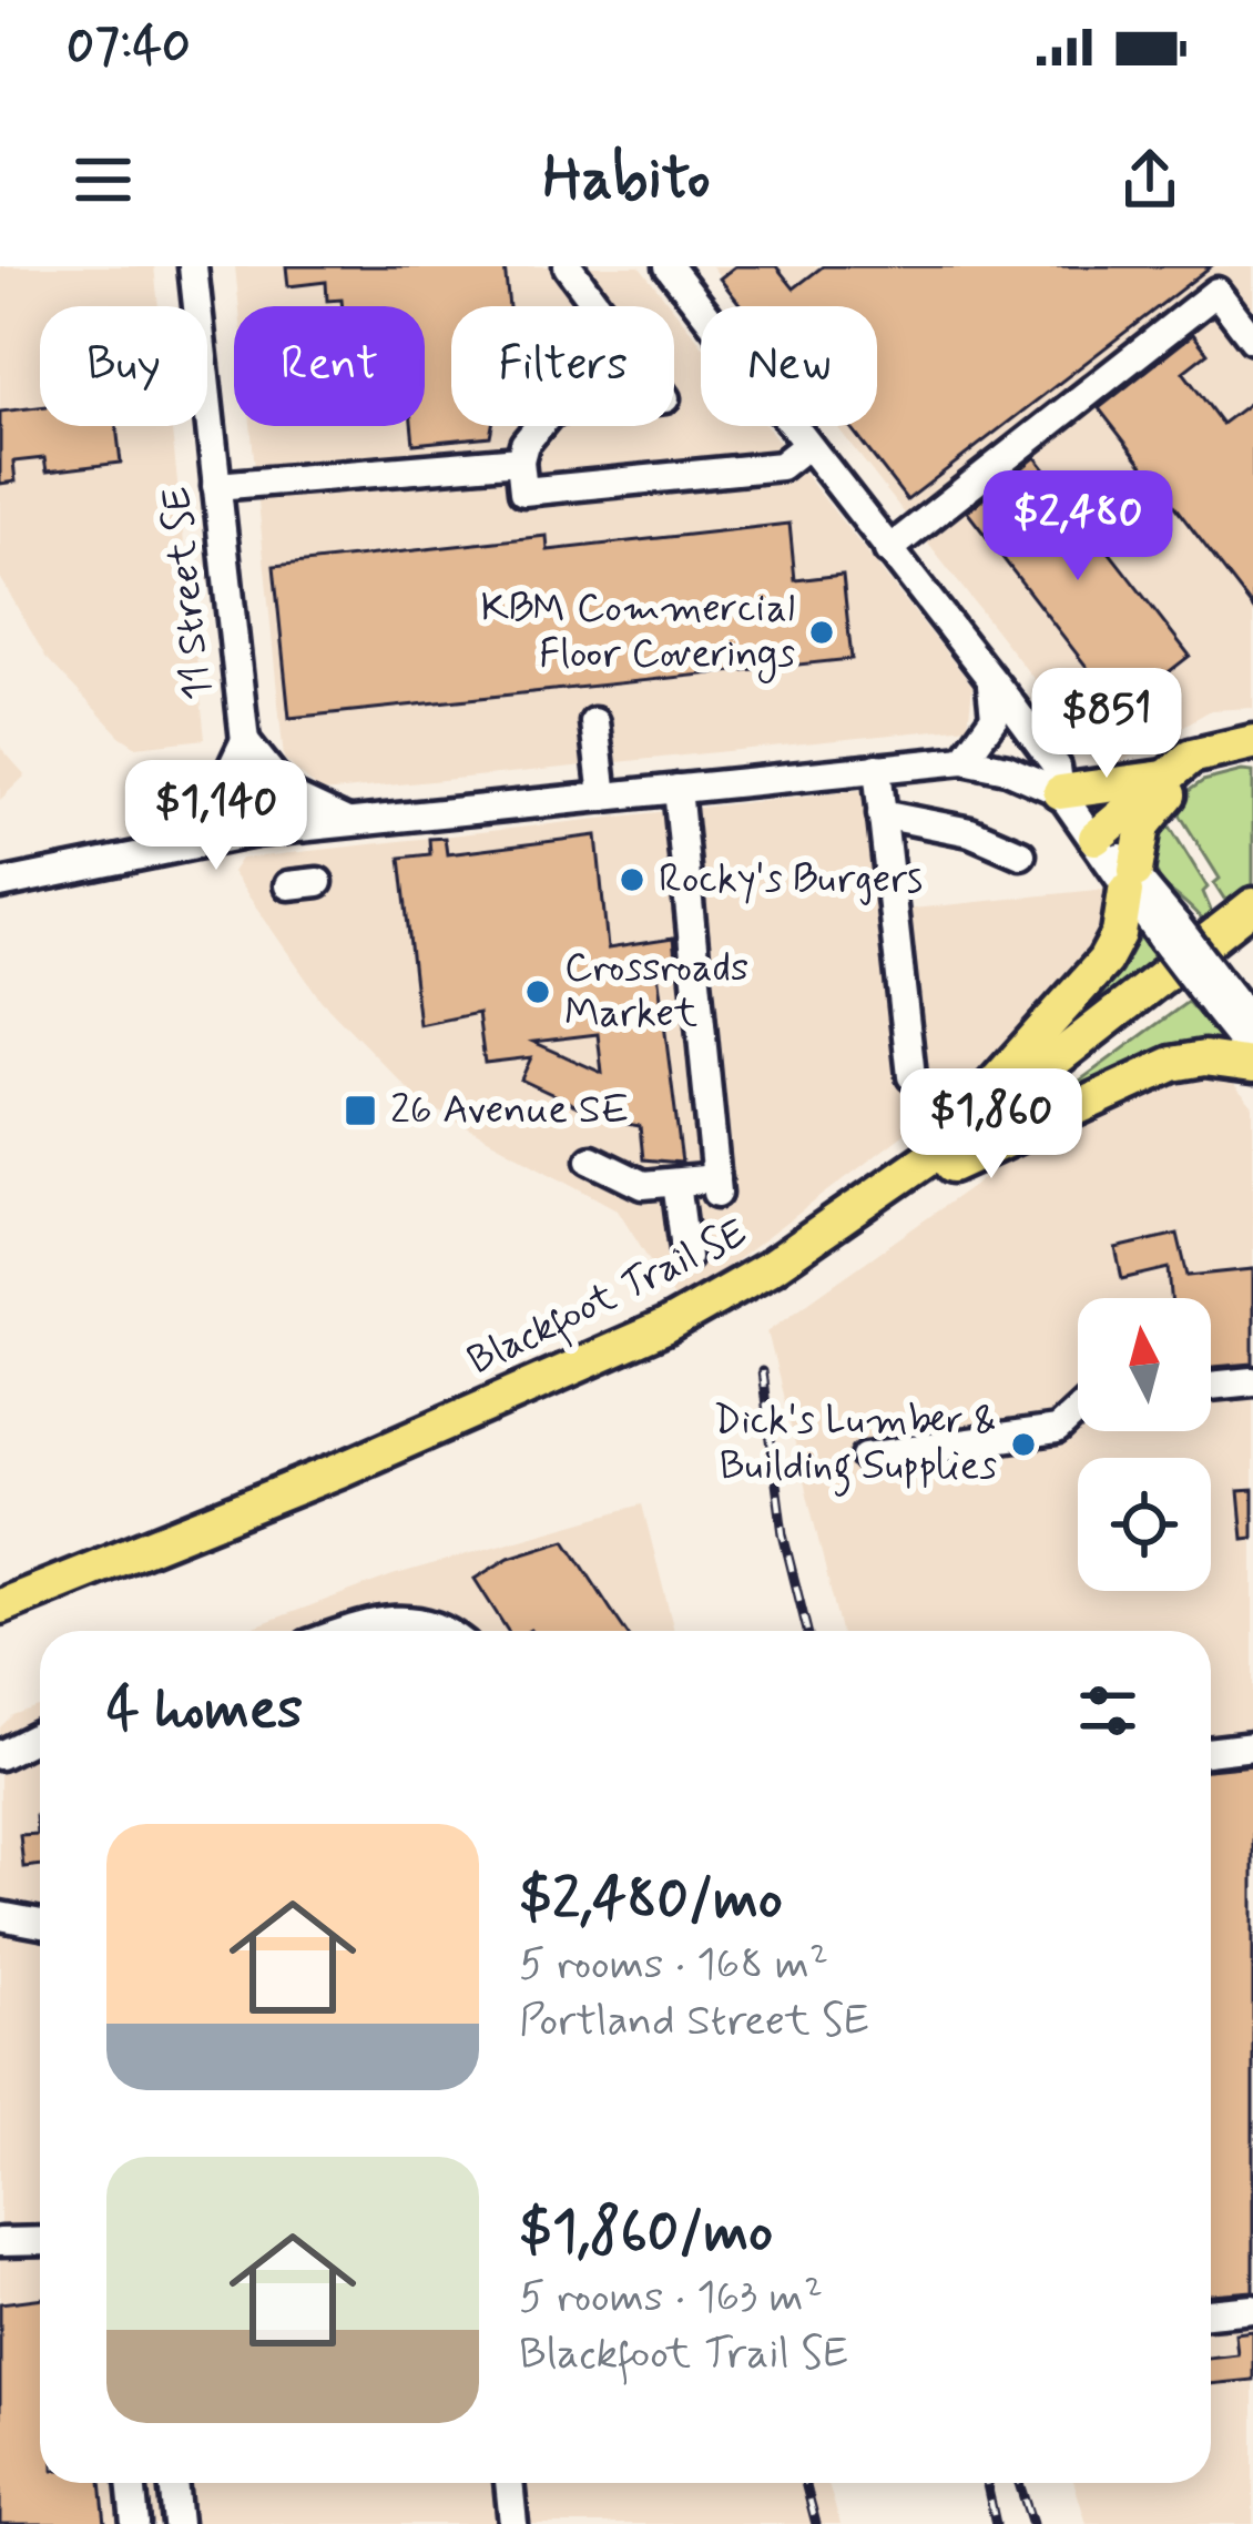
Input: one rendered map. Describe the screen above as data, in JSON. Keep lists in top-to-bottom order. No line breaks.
{"streets":{"main road":["Blackfoot Trail SE"],"street":["11 Street SE"]},"places":{"other":["KBM Commercial Floor Coverings","Rocky's Burgers","Crossroads Market","Dick's Lumber & Building Supplies"],"transit":["26 Avenue SE"]},"north":"top","page":{"status":"07:40","header":"Habito","chip":["Buy","Rent","Filters","New"],"price":["$2,480","$851","$1,140","$1,860"],"heading":"4 homes","list":[{"name":"$2,480/mo","note":"5 rooms · 168 m² · Portland Street SE"},{"name":"$1,860/mo","note":"5 rooms · 163 m² · Blackfoot Trail SE"}]}}
